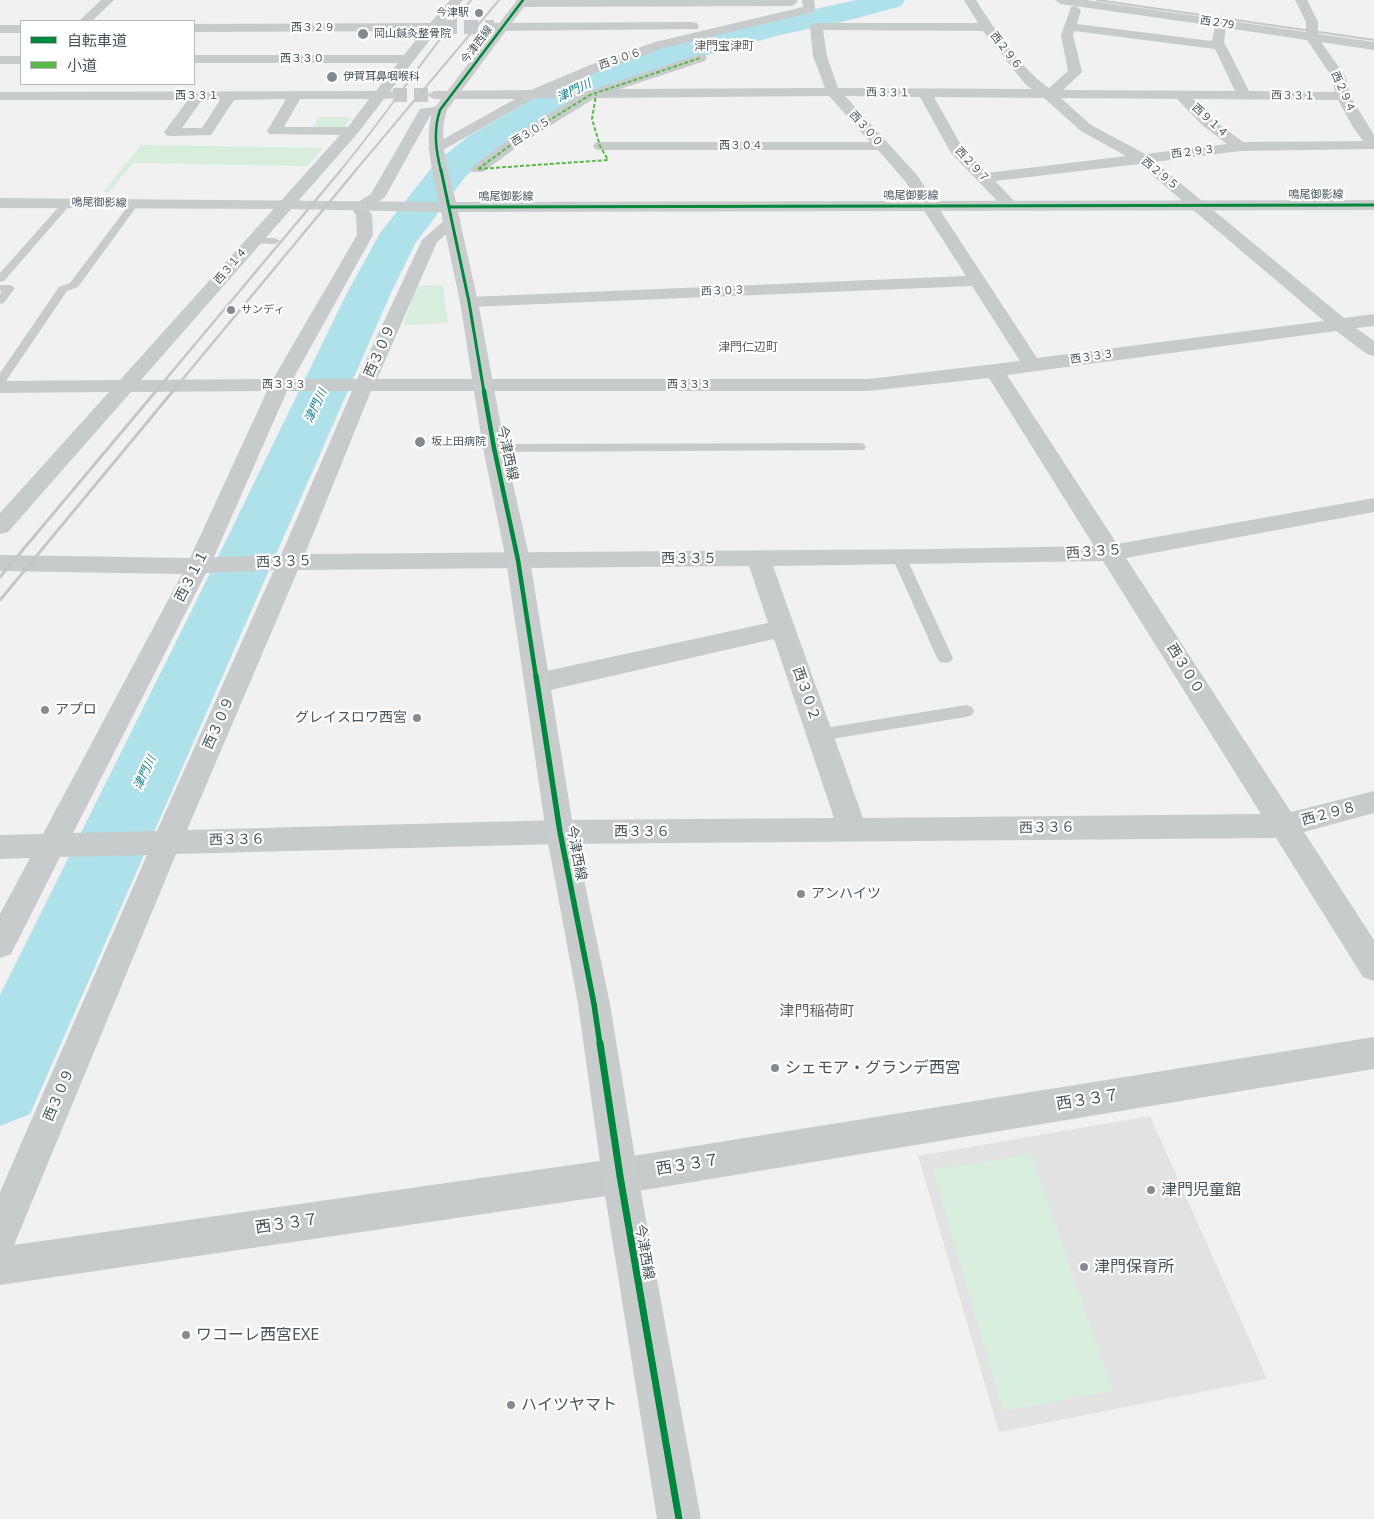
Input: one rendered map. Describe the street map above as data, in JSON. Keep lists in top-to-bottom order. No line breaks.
{"streets":{"street":["西２79","西３２９","今津西線","西２９６","西３３０","西３０６","西２９４","西３３１","西９１４","西３００","西３０５","西３０４","西２９３","西２９７","西２９５","鳴尾御影線","西３１４","西３０３","西３０９","西３３３","西３３５","西３１１","西３０２","西２９８","西３３６","西３３７"]},"crossings":[["西２79","西２９４"],["西３２９","西３１４"],["今津西線","西３０６"],["今津西線","西３３１"],["今津西線","鳴尾御影線"],["今津西線","西３０３"],["今津西線","西３０９"],["今津西線","西３３３"],["今津西線","西３３５"],["今津西線","西３３６"],["今津西線","西３３７"],["西２９６","西３３１"],["西２９６","西２９５"],["西３３０","西３１４"],["西３０６","西３３１"],["西２９４","西３３１"],["西２９４","西２９３"],["西３３１","西９１４"],["西３３１","西３００"],["西３３１","西３０５"],["西３３１","西２９７"],["西３３１","西２９５"],["西３３１","西３１４"],["西９１４","西２９３"],["西３００","西３０４"],["西３００","鳴尾御影線"],["西３００","西３０３"],["西３００","西３３３"],["西３００","西３３５"],["西３００","西２９８"],["西３００","西３３６"],["西２９３","西２９７"],["西２９３","西２９５"],["西２９７","鳴尾御影線"],["西２９５","鳴尾御影線"],["西２９５","西３３３"],["鳴尾御影線","西３１４"],["鳴尾御影線","西３０９"],["鳴尾御影線","西３１１"],["西３１４","西３３３"],["西３０９","西３３３"],["西３０９","西３３５"],["西３０９","西３３６"],["西３３３","西３１１"],["西３３５","西３１１"],["西３３５","西３０２"],["西３１１","西３３６"],["西３０２","西３３６"],["西２９８","西３３６"]],"districts":["津門宝津町","津門仁辺町","津門稲荷町"],"water":["津門川"],"places":["今津駅","岡山鍼灸整骨院","伊賀耳鼻咽喉科","サンディ","坂上田病院","アプロ","グレイスロワ西宮","アンハイツ","シェモア・グランデ西宮","津門児童館","津門保育所","ワコーレ西宮EXE","ハイツヤマト"],"legend":["自転車道","小道"]}
